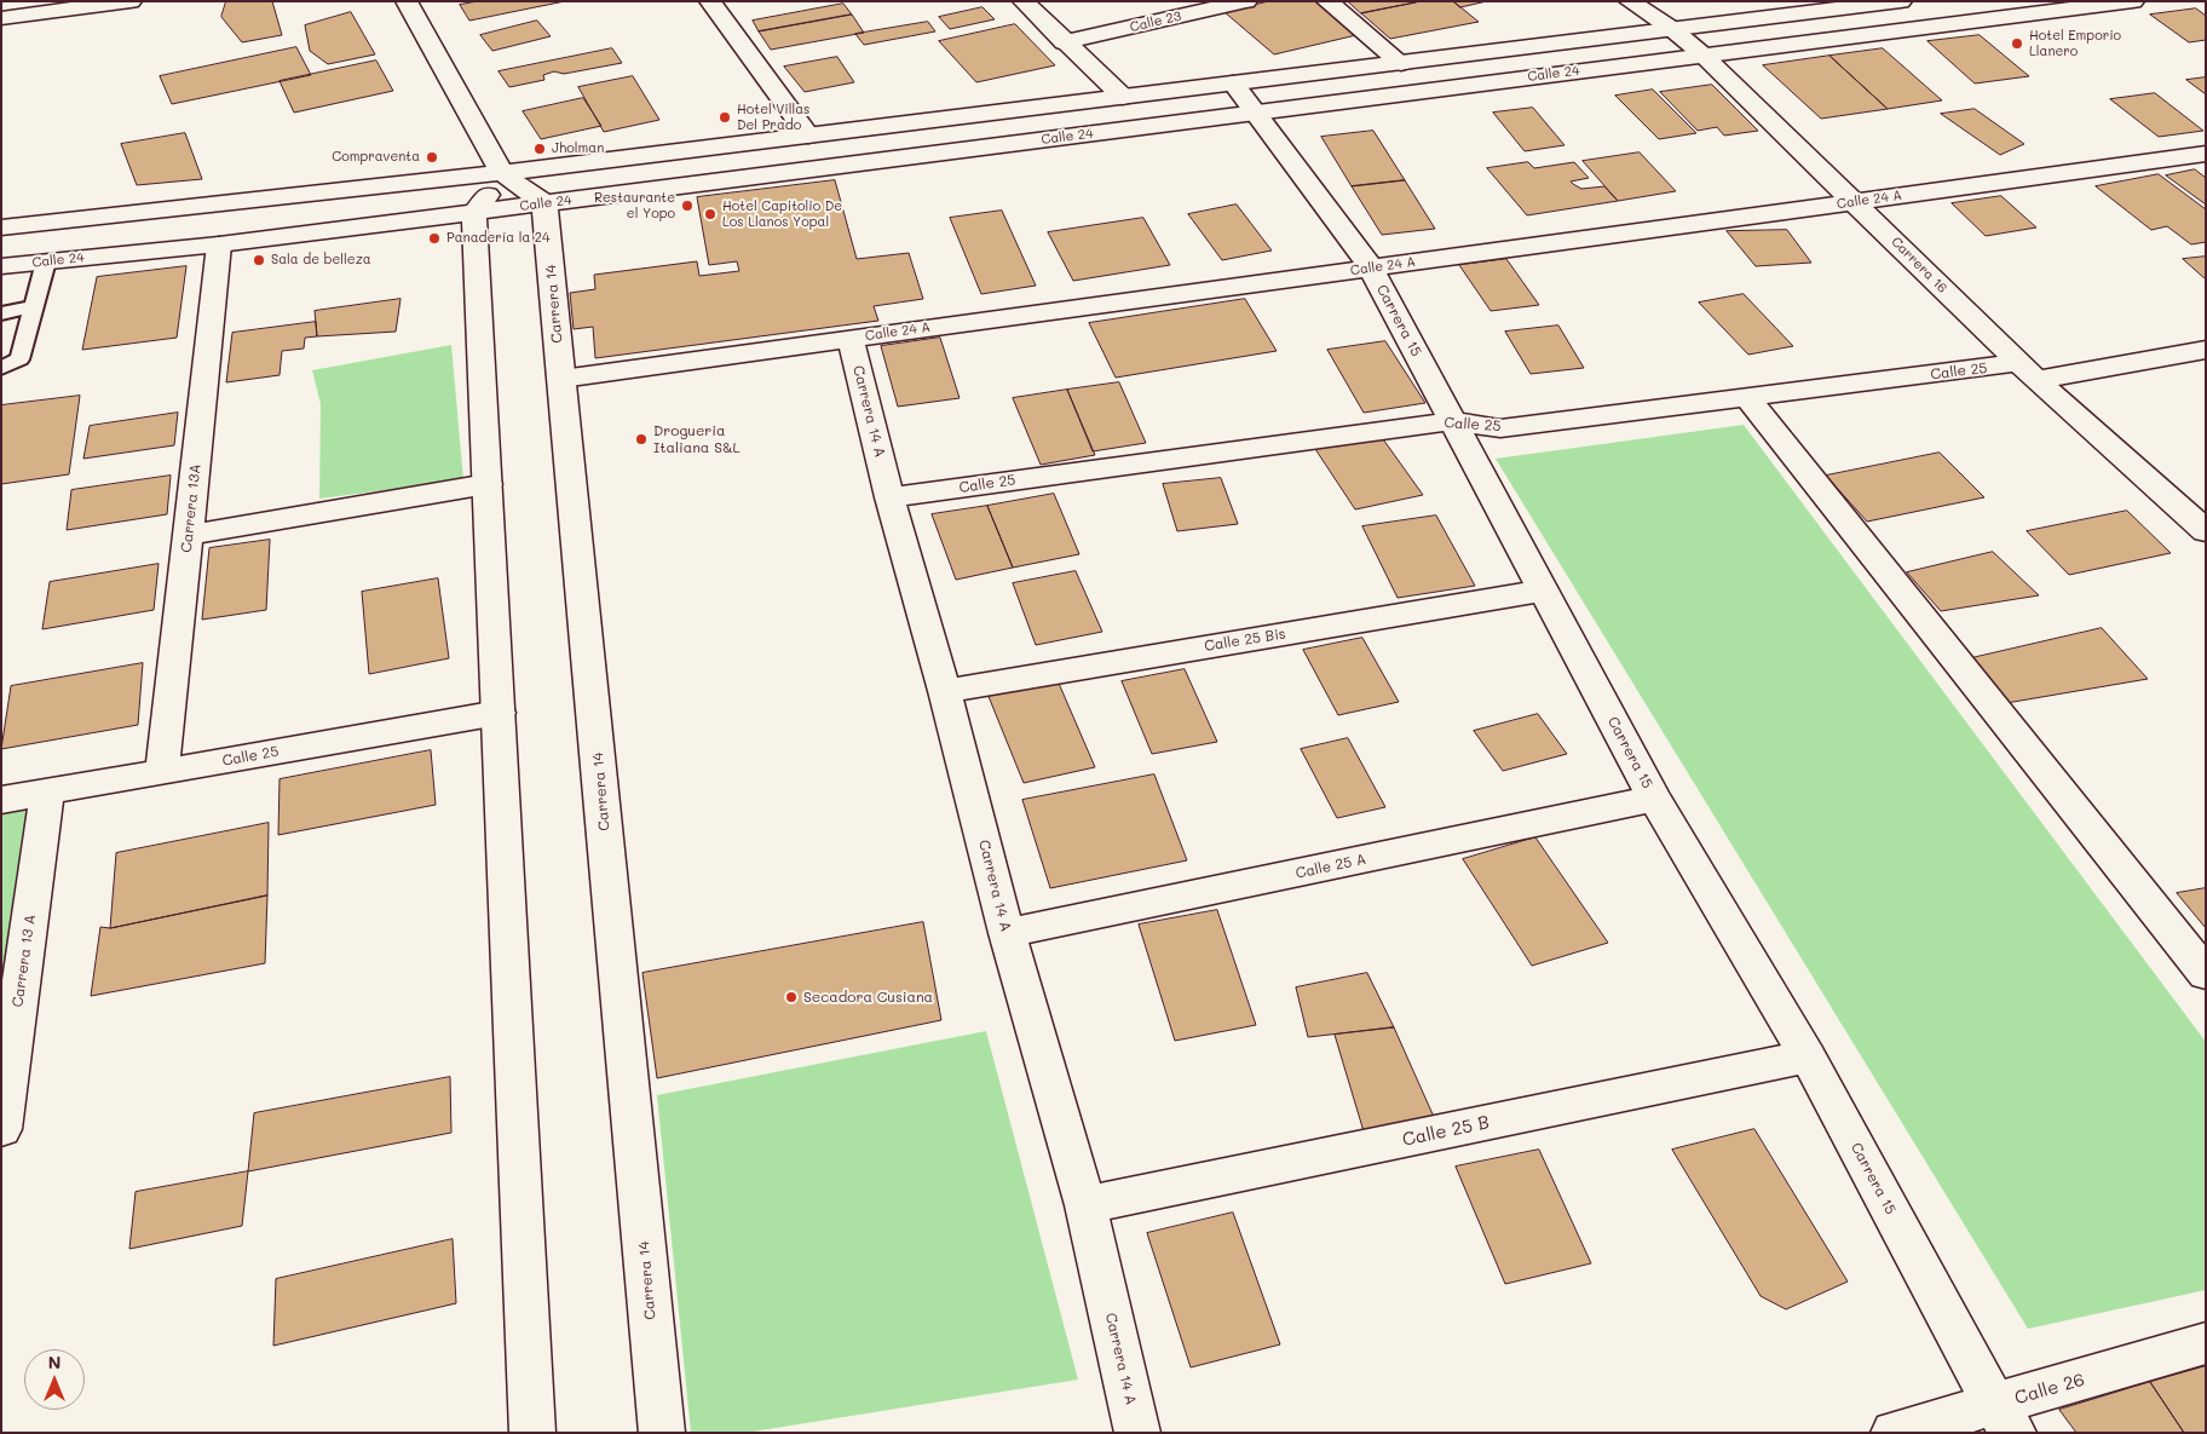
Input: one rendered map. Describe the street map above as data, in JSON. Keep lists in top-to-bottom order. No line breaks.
{"streets":{"street":["Calle 23","Calle 24","Calle 24 A","Carrera 16","Carrera 14","Carrera 15","Calle 25","Carrera 14 A","Carrera 13A","Calle 25 Bis","Calle 25 A","Carrera 13 A","Calle 25 B","Calle 26"]},"crossings":[["Calle 24","Carrera 16"],["Calle 24","Carrera 14"],["Calle 24","Carrera 15"],["Calle 24","Carrera 13A"],["Calle 24 A","Carrera 16"],["Calle 24 A","Carrera 14"],["Calle 24 A","Carrera 15"],["Calle 24 A","Carrera 14 A"],["Carrera 16","Calle 25"],["Carrera 15","Calle 25"],["Carrera 15","Calle 25 Bis"],["Carrera 15","Calle 25 A"],["Carrera 15","Calle 25 B"],["Carrera 15","Calle 26"],["Calle 25","Carrera 14 A"],["Calle 25","Carrera 13A"],["Calle 25","Carrera 13 A"],["Carrera 14 A","Calle 25 Bis"],["Carrera 14 A","Calle 25 A"],["Carrera 14 A","Calle 25 B"]],"places":["Hotel Emporio Llanero","Hotel Villas Del Prado","Jholman","Compraventa","Restaurante el Yopo","Hotel Capitolio De Los Llanos Yopal","Panadería la 24","Sala de belleza","Drogueria Italiana S&L","Secadora Cusiana"],"north":"top"}
